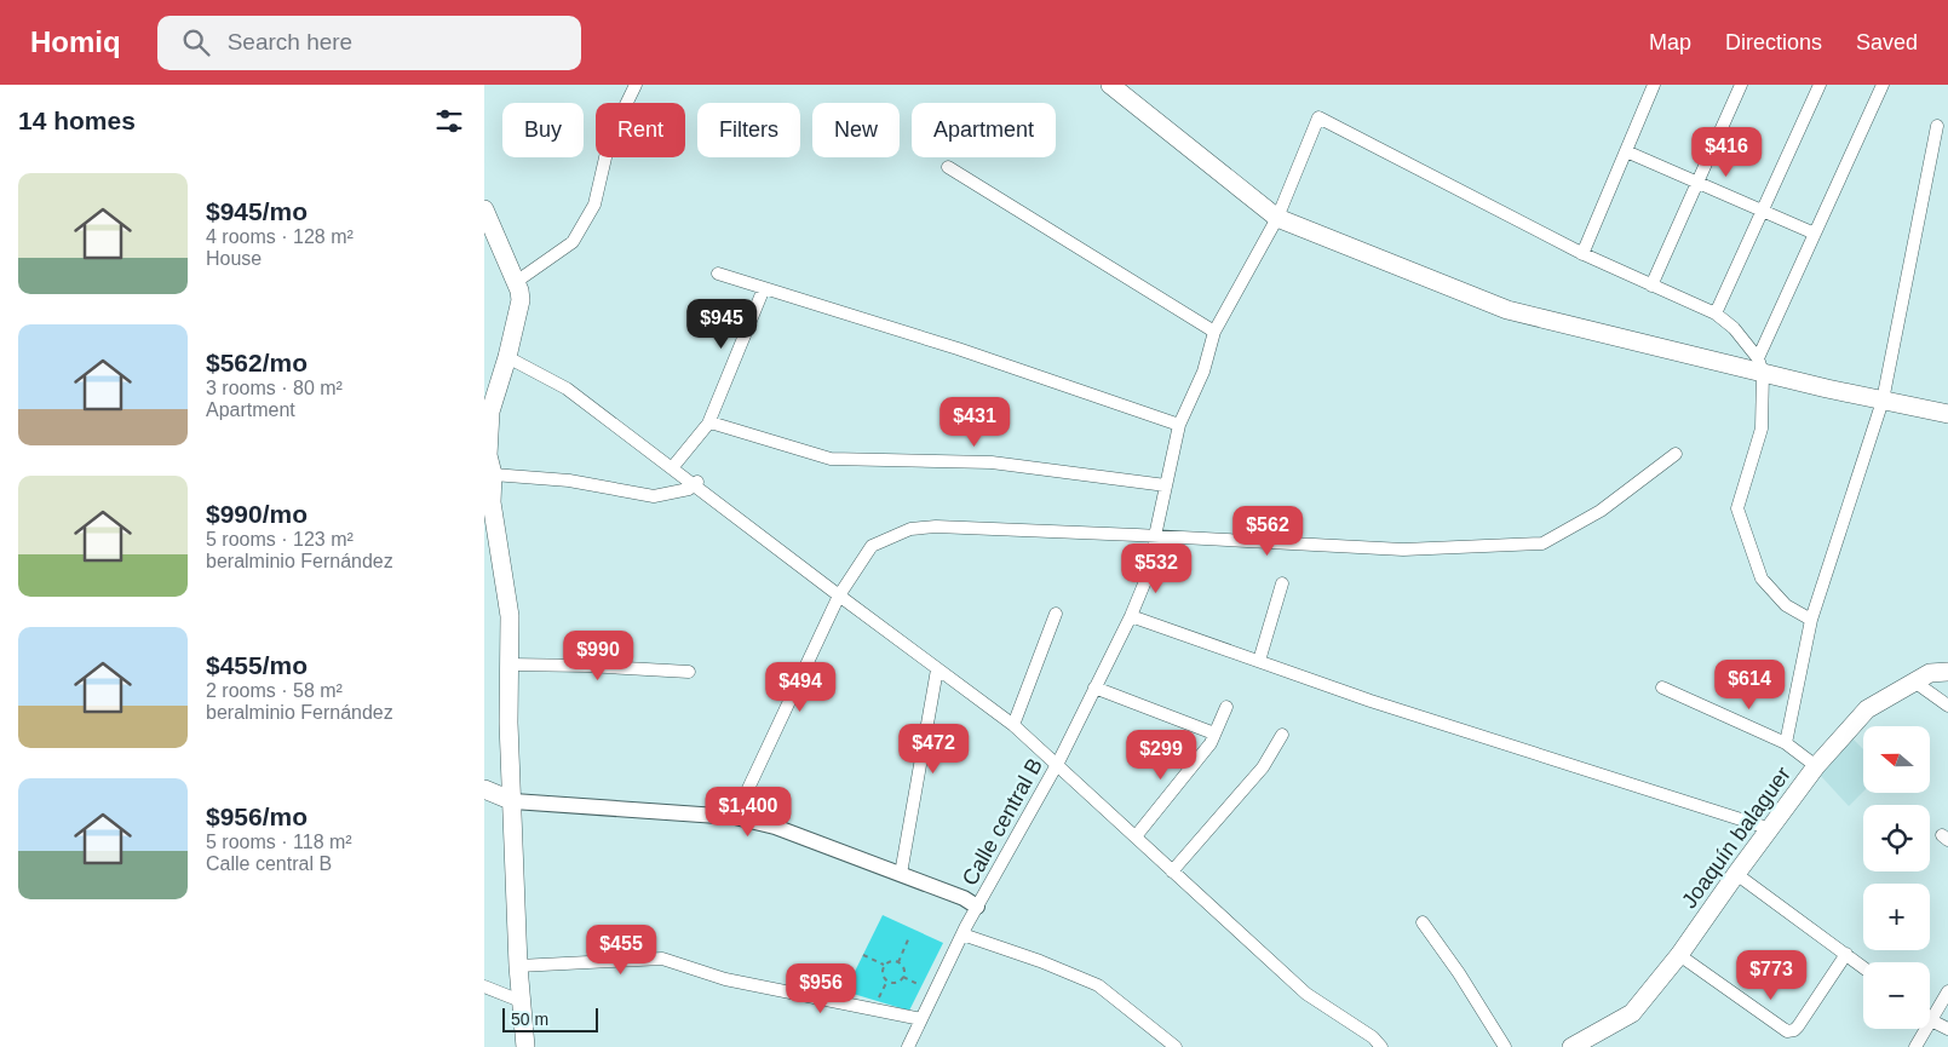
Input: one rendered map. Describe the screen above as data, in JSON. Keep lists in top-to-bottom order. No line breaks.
{"streets":{"main road":["Joaquín balaguer"],"street":["Calle central B"]},"scale_bar":"50 m","north":"left","page":{"header":"Homiq","search":"Search here","nav":["Map","Directions","Saved"],"heading":"14 homes","chip":["Buy","Rent","Filters","New","Apartment"],"price":["$416","$945","$431","$562","$532","$990","$614","$494","$472","$299","$1,400","$455","$773","$956"],"list":[{"name":"$945/mo","note":"4 rooms · 128 m² · House"},{"name":"$562/mo","note":"3 rooms · 80 m² · Apartment"},{"name":"$990/mo","note":"5 rooms · 123 m² · beralminio Fernández"},{"name":"$455/mo","note":"2 rooms · 58 m² · beralminio Fernández"},{"name":"$956/mo","note":"5 rooms · 118 m² · Calle central B"}],"map_buttons":["+","−"],"scale":"50 m"}}
